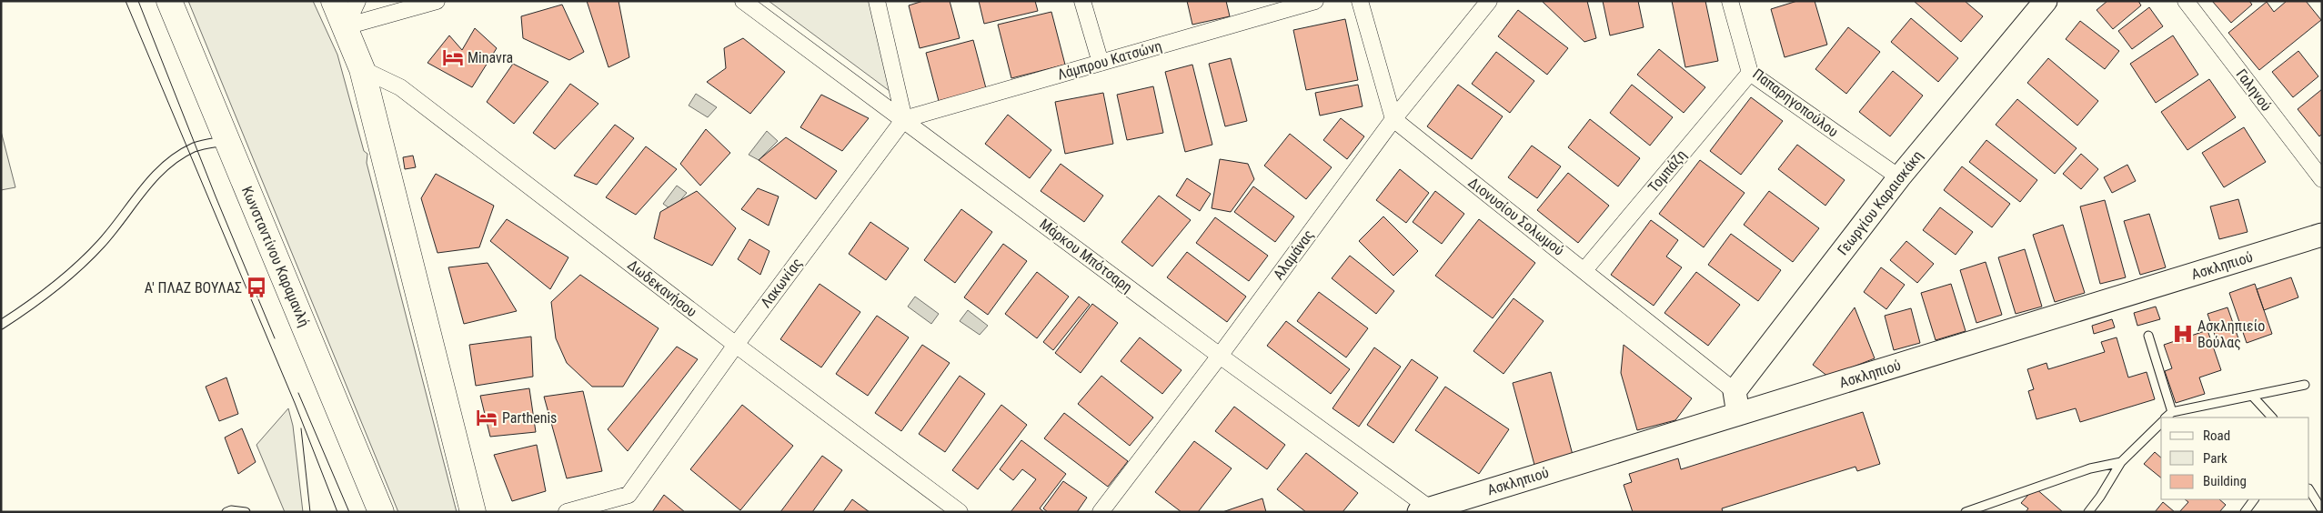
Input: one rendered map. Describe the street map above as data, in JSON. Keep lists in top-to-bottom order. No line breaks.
{"streets":{"highway":["Κωνσταντίνου Καραμανλή"],"street":["Λάμπρου Κατσώνη","Γαληνού","Παπαρηγοπούλου","Τομπάζη","Γεωργίου Καραισκάκη","Διονυσίου Σολωμού","Αλαμάνας","Μάρκου Μπότσαρη","Ασκληπιού","Λακωνίας","Δωδεκανήσου"]},"crossings":[["Λάμπρου Κατσώνη","Μάρκου Μπότσαρη"],["Λάμπρου Κατσώνη","Λακωνίας"],["Παπαρηγοπούλου","Τομπάζη"],["Παπαρηγοπούλου","Γεωργίου Καραισκάκη"],["Τομπάζη","Διονυσίου Σολωμού"],["Γεωργίου Καραισκάκη","Διονυσίου Σολωμού"],["Διονυσίου Σολωμού","Αλαμάνας"],["Αλαμάνας","Μάρκου Μπότσαρη"],["Μάρκου Μπότσαρη","Ασκληπιού"],["Μάρκου Μπότσαρη","Λακωνίας"],["Λακωνίας","Δωδεκανήσου"]],"places":{"hotel":["Minavra","Parthenis"],"bus stop":["Α' ΠΛΑΖ ΒΟΥΛΑΣ"],"hospital":["Ασκληπιείο Βούλας"]},"legend":["Road","Park","Building"]}
